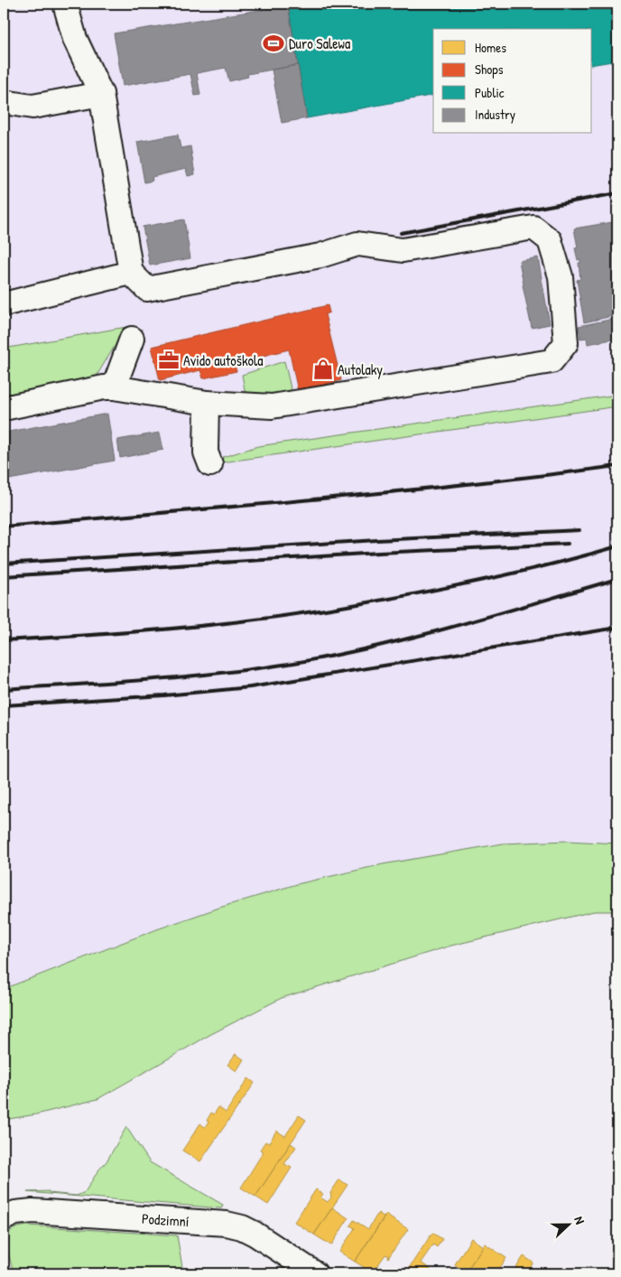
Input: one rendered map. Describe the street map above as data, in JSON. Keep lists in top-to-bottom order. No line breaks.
{"streets":{"street":["Podzimní"]},"places":{"sports":["Duro Salewa"],"office":["Avido autoškola"],"shop":["Autolaky"]},"legend":["Homes","Shops","Public","Industry"],"north":"right"}
